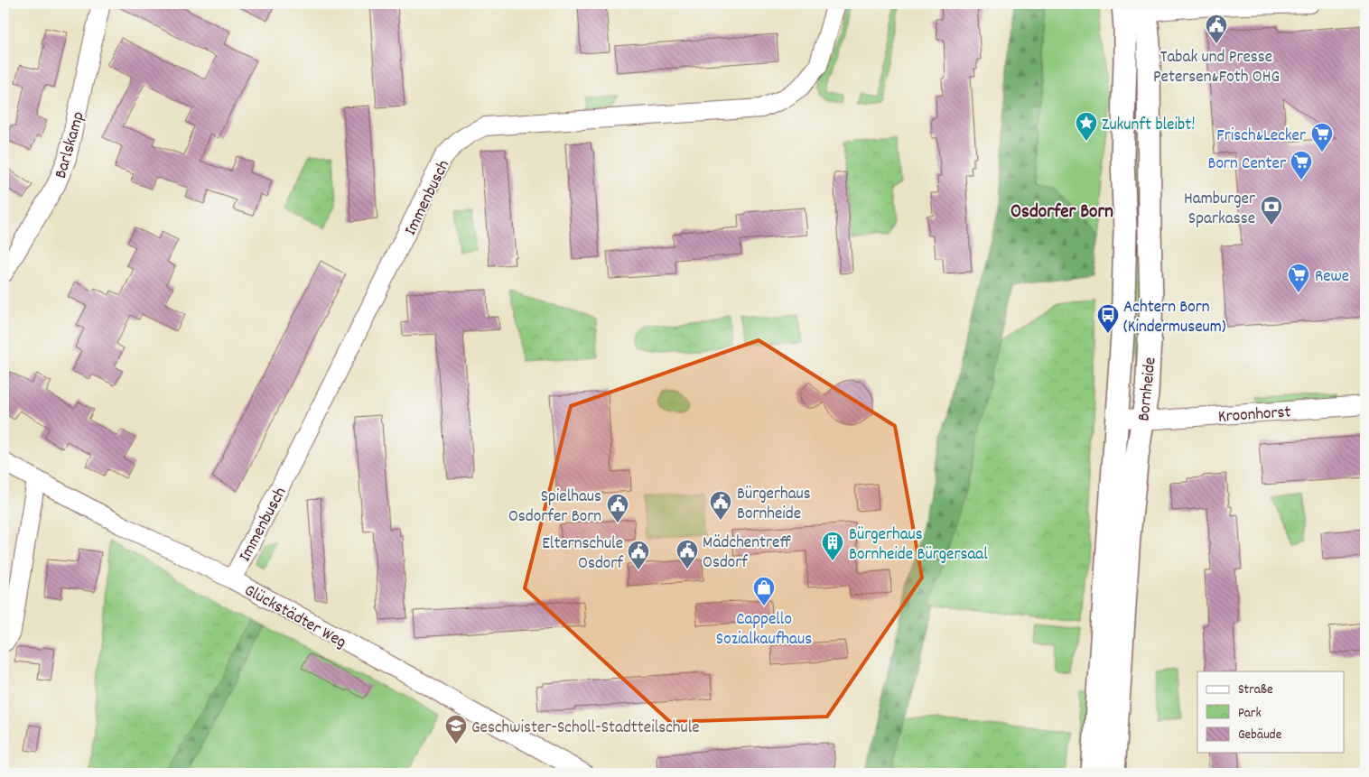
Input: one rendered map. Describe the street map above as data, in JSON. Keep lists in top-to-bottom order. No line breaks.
{"streets":{"street":["Barlskamp","Immenbusch","Bornheide","Kroonhorst","Glückstädter Weg"]},"crossings":[["Immenbusch","Glückstädter Weg"],["Bornheide","Kroonhorst"]],"districts":["Osdorfer Born"],"places":{"public building":["Tabak und Presse Petersen&Foth OHG","Bürgerhaus Bornheide","Spielhaus Osdorfer Born","Mädchentreff Osdorf","Elternschule Osdorf"],"place":["Zukunft bleibt!"],"supermarket":["Frisch&Lecker","Born Center","Rewe"],"bank":["Hamburger Sparkasse"],"bus stop":["Achtern Born (Kindermuseum)"],"building":["Bürgerhaus Bornheide Bürgersaal"],"shop":["Cappello Sozialkaufhaus"],"school or university":["Geschwister-Scholl-Stadtteilschule"]},"legend":["Straße","Park","Gebäude"]}
